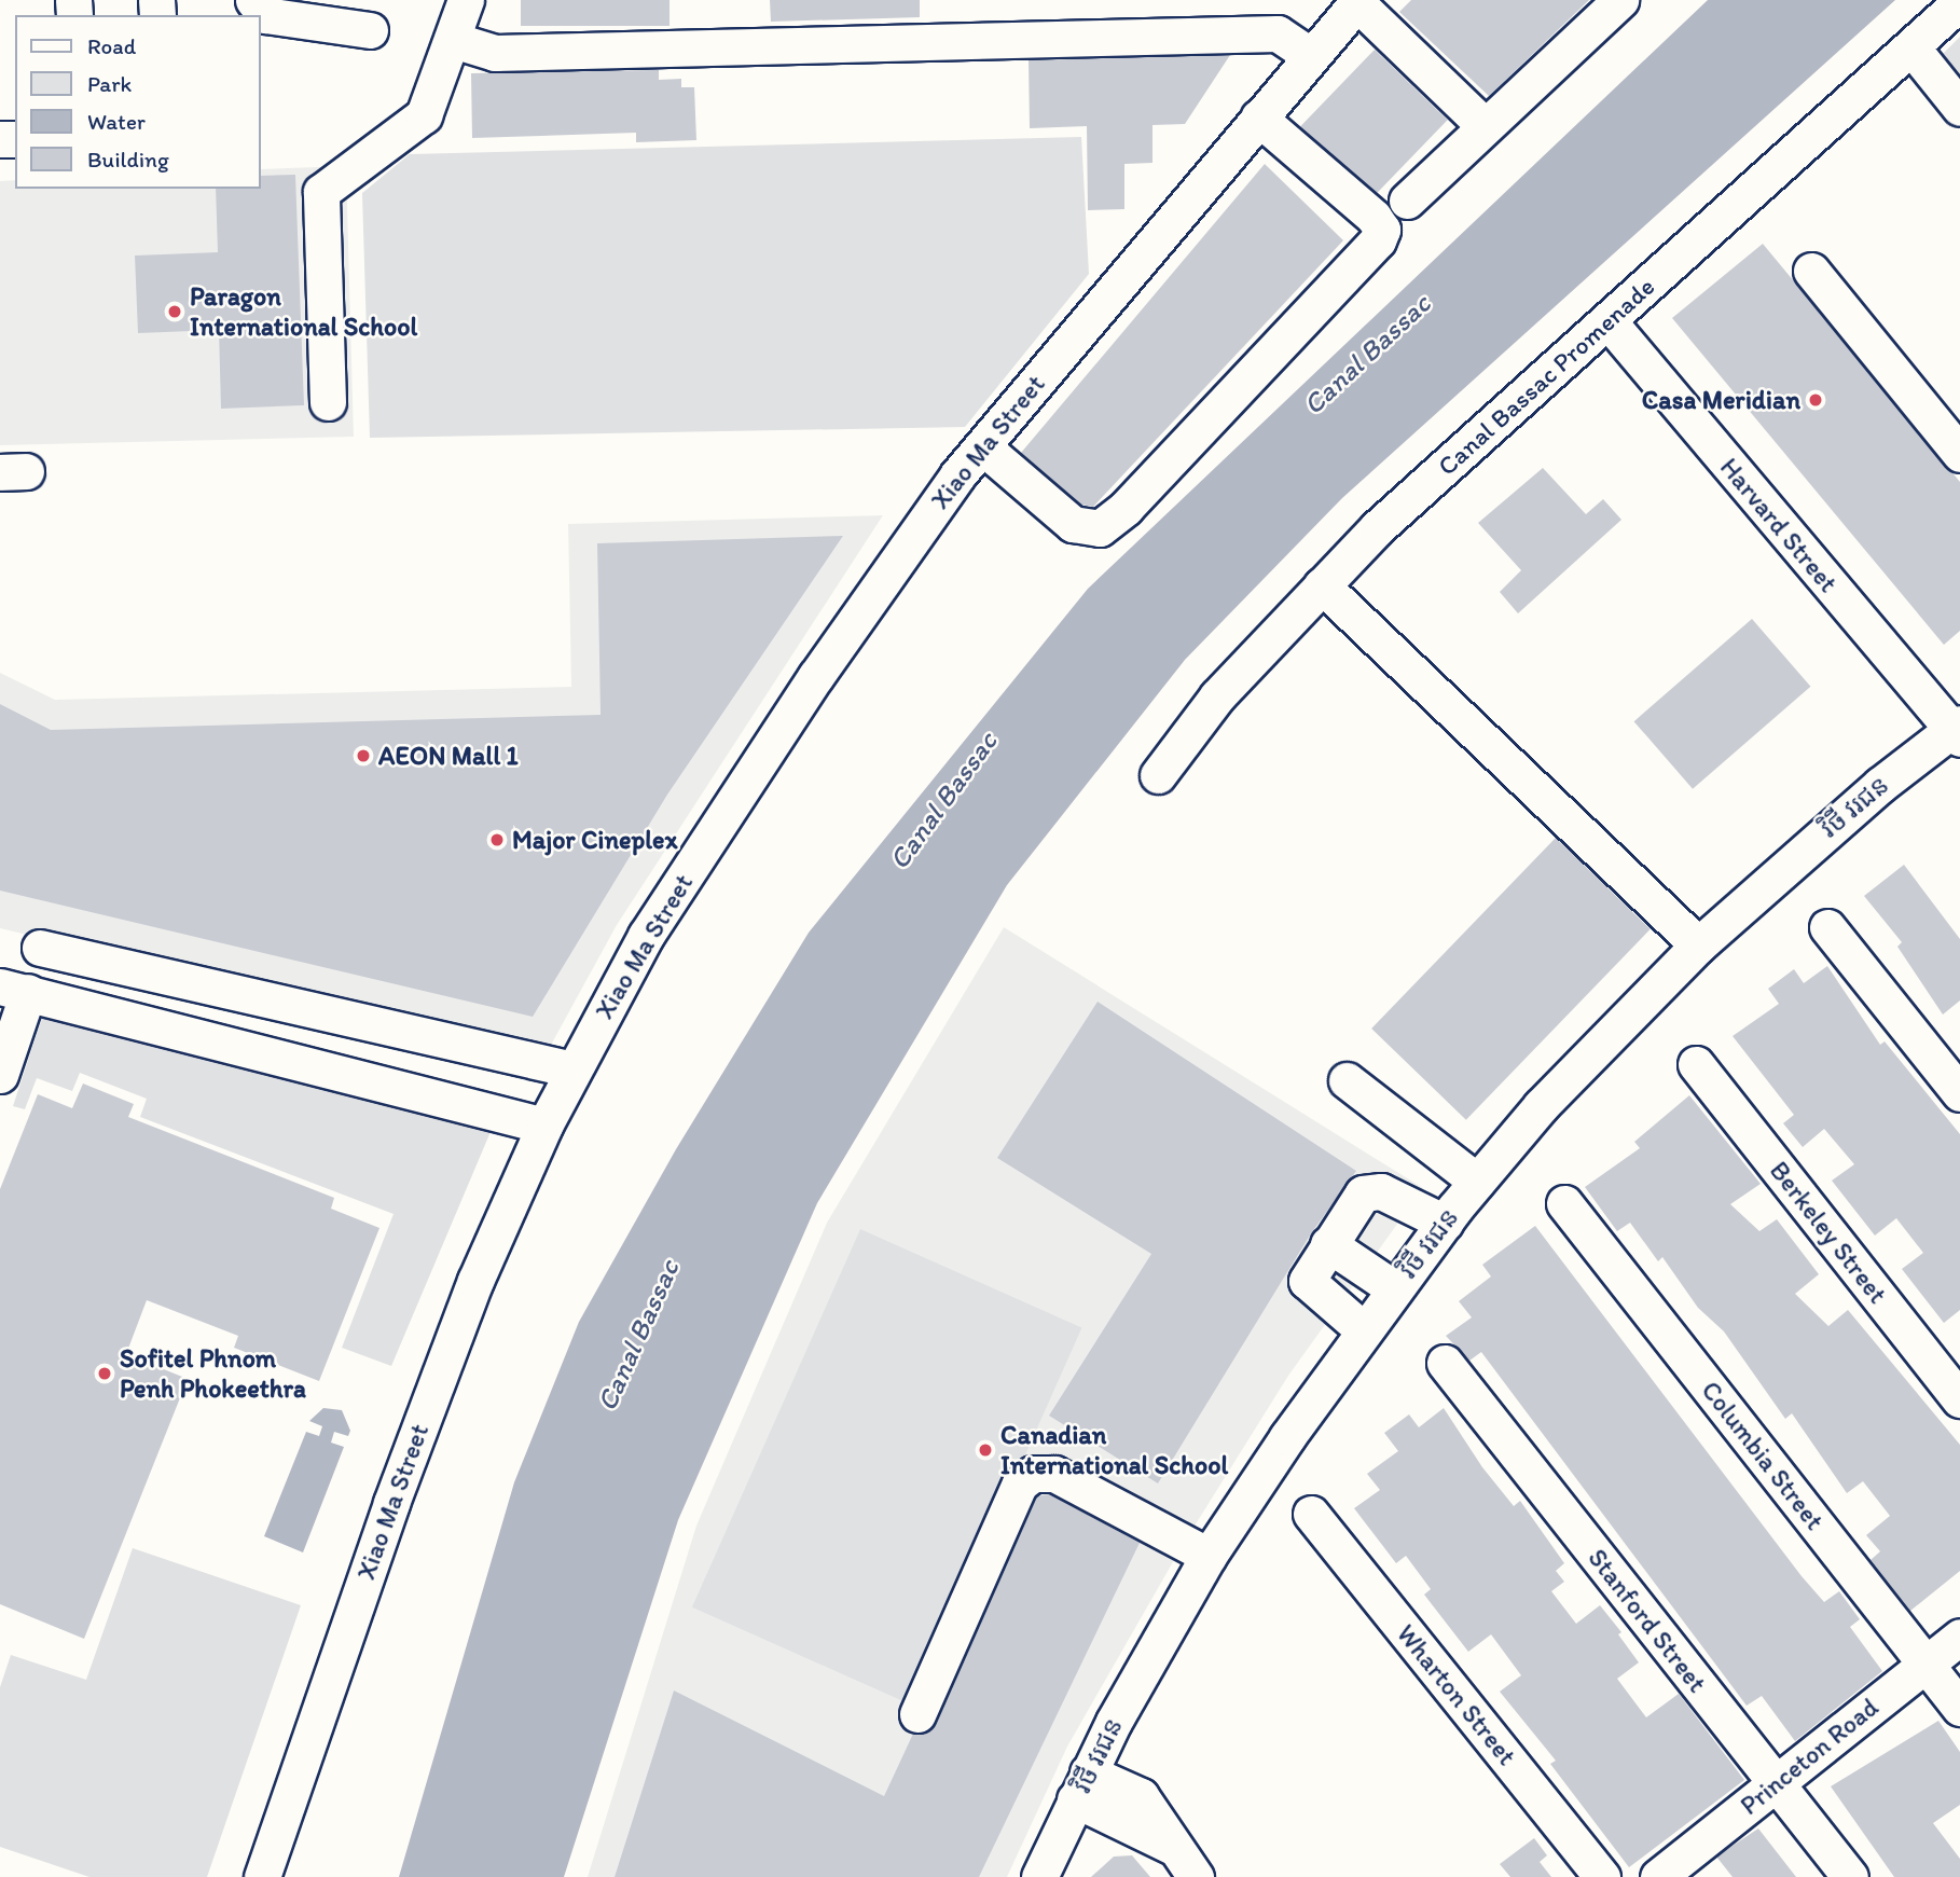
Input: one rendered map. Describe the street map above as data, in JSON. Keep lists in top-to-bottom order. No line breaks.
{"streets":{"street":["Canal Bassac Promenade","Xiao Ma Street","Harvard Street","វិថី វរជន","Berkeley Street","Columbia Street","Stanford Street","Wharton Street","Princeton Road"]},"crossings":[["Canal Bassac Promenade","Harvard Street"],["Harvard Street","វិថី វរជន"],["Columbia Street","Princeton Road"],["Stanford Street","Princeton Road"]],"water":["Canal Bassac"],"places":["Paragon International School","Casa Meridian","AEON Mall 1","Major Cineplex","Sofitel Phnom Penh Phokeethra","Canadian International School"],"legend":["Road","Park","Water","Building"]}
